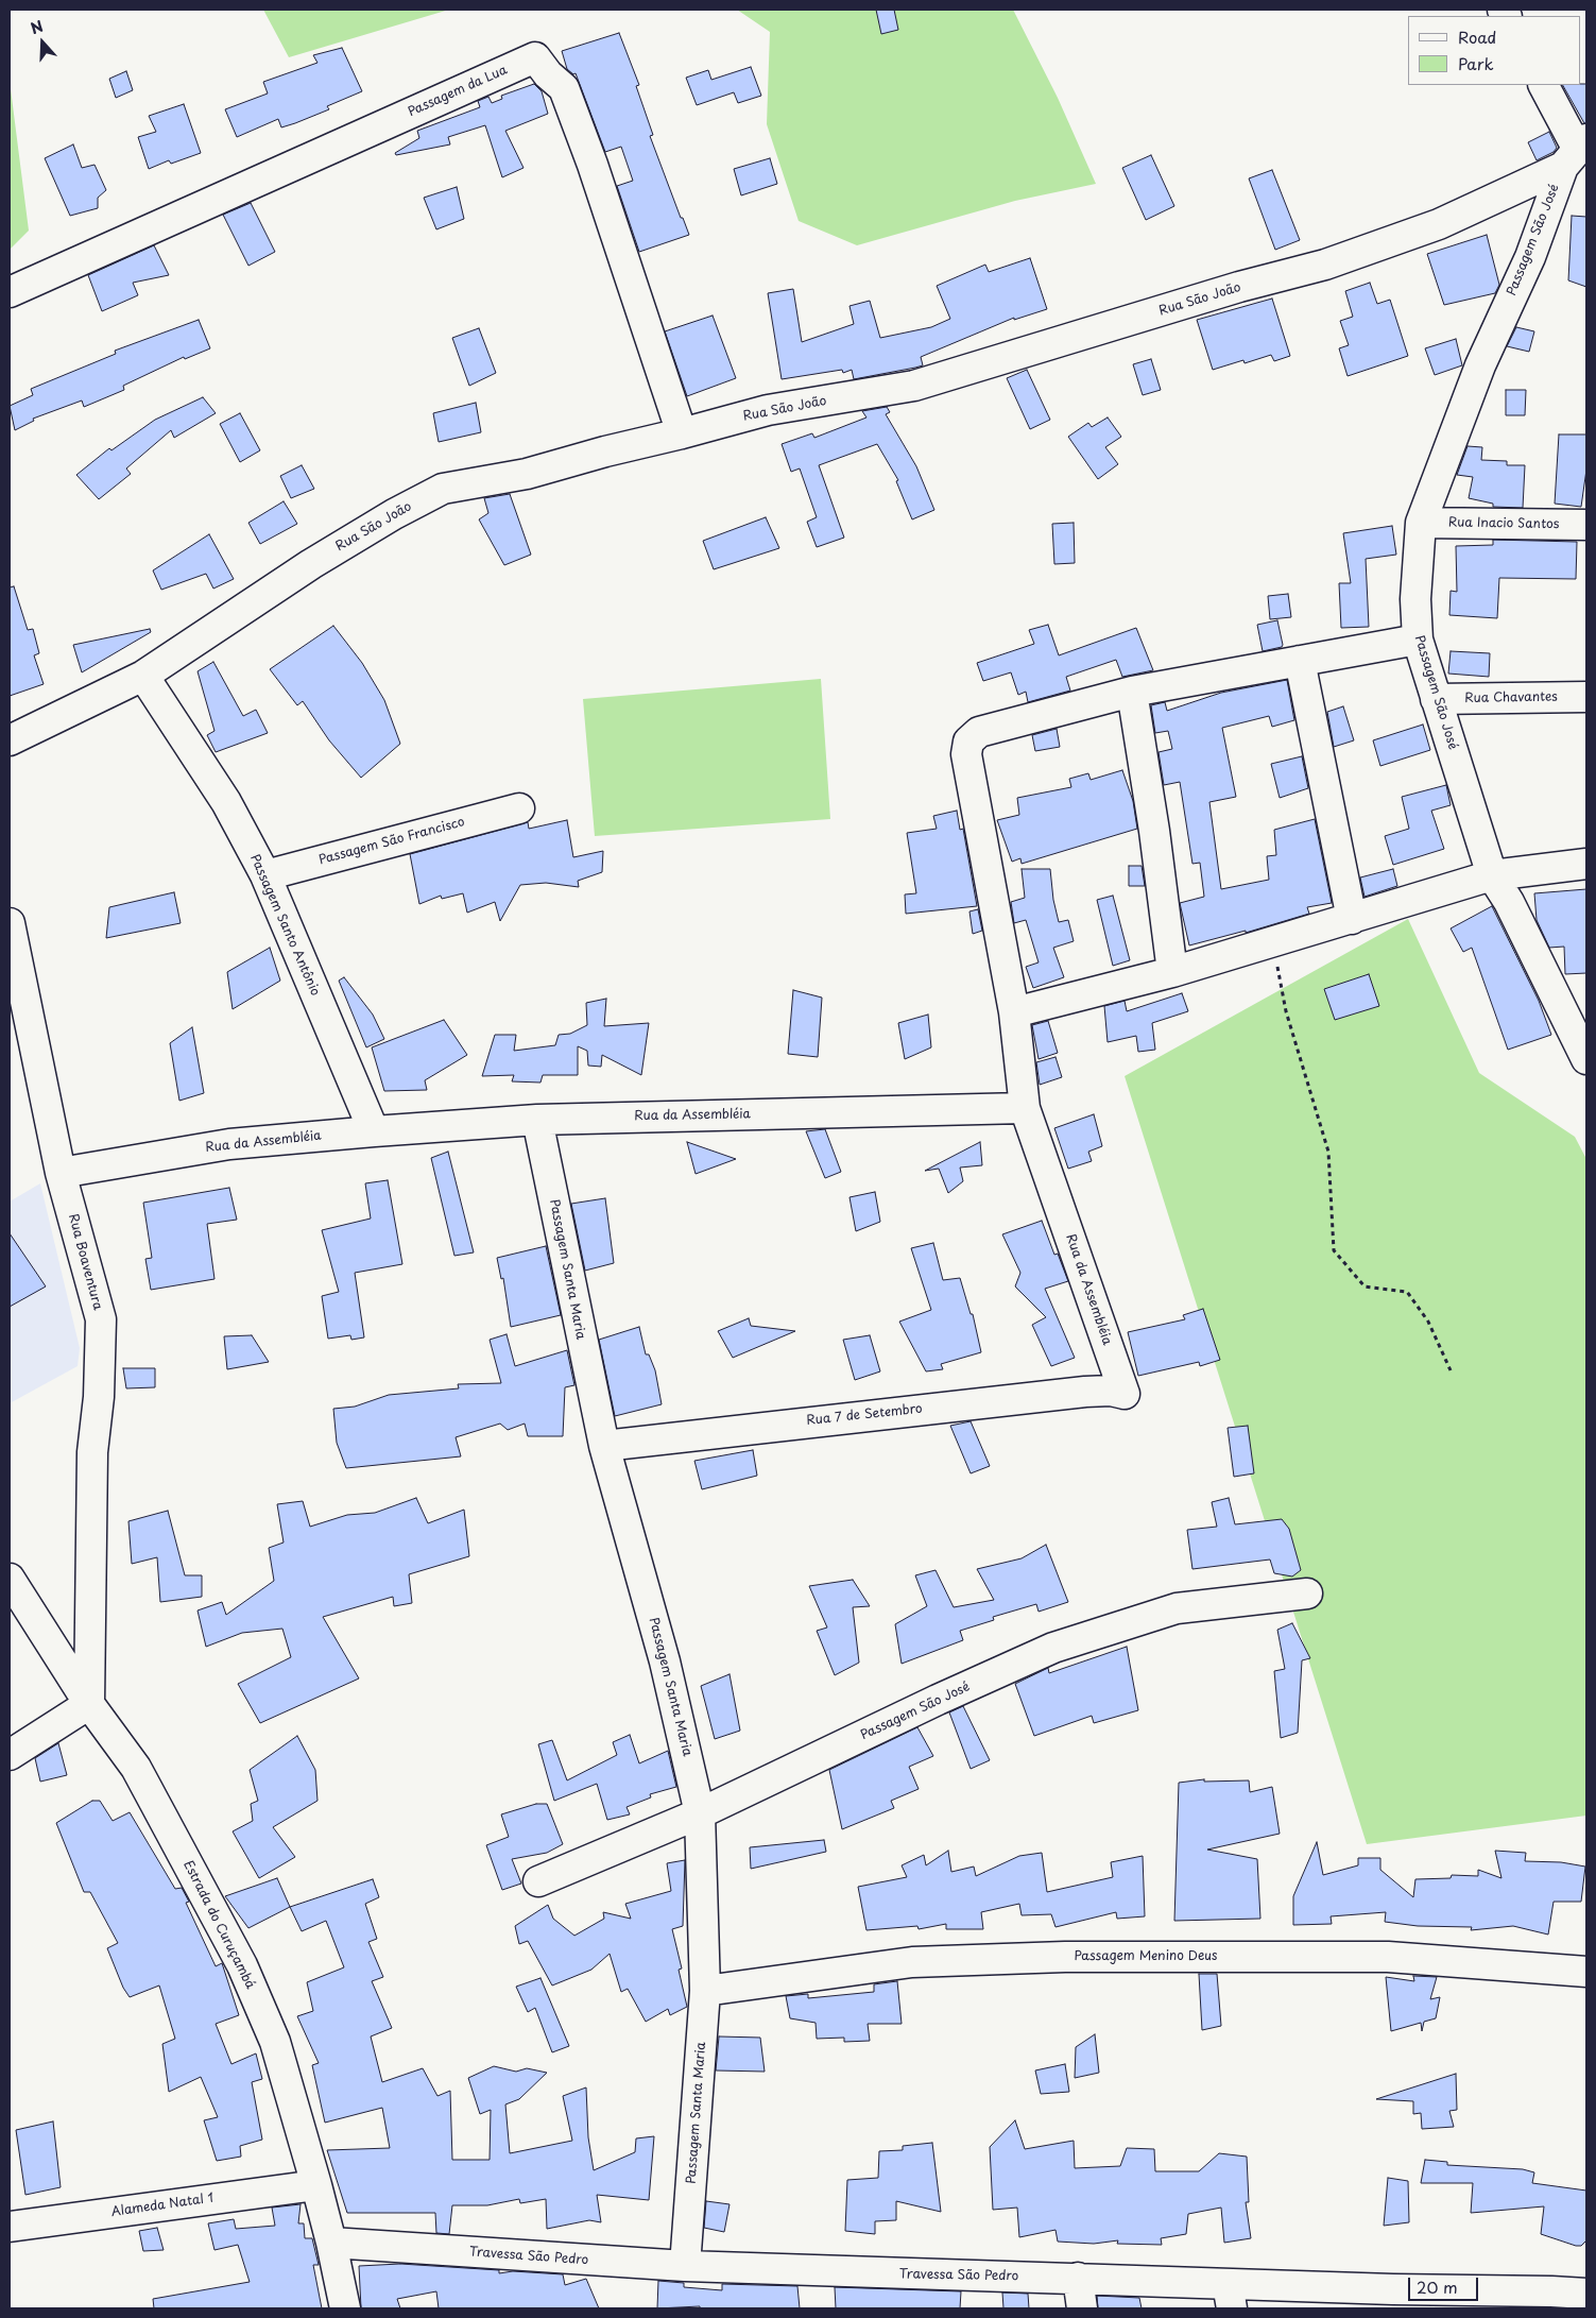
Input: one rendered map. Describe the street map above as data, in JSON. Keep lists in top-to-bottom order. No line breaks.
{"streets":{"street":["Passagem da Lua","Passagem São José","Rua São João","Rua Inacio Santos","Rua Chavantes","Passagem São Francisco","Passagem Santo Antônio","Rua da Assembléia","Rua Boaventura","Passagem Santa Maria","Rua 7 de Setembro","Estrada do Curuçambá","Passagem Menino Deus","Alameda Natal 1","Travessa São Pedro"]},"crossings":[["Passagem da Lua","Rua São João"],["Passagem São José","Rua São João"],["Passagem São José","Rua Inacio Santos"],["Passagem São José","Rua Chavantes"],["Passagem São José","Passagem Santa Maria"],["Rua São João","Passagem Santo Antônio"],["Passagem São Francisco","Passagem Santo Antônio"],["Passagem Santo Antônio","Rua da Assembléia"],["Rua da Assembléia","Rua Boaventura"],["Rua da Assembléia","Passagem Santa Maria"],["Rua da Assembléia","Rua 7 de Setembro"],["Rua Boaventura","Estrada do Curuçambá"],["Passagem Santa Maria","Rua 7 de Setembro"],["Passagem Santa Maria","Passagem Menino Deus"],["Passagem Santa Maria","Travessa São Pedro"],["Estrada do Curuçambá","Alameda Natal 1"],["Estrada do Curuçambá","Travessa São Pedro"]],"legend":["Road","Park"],"scale_bar":"20 m","north":"top"}
